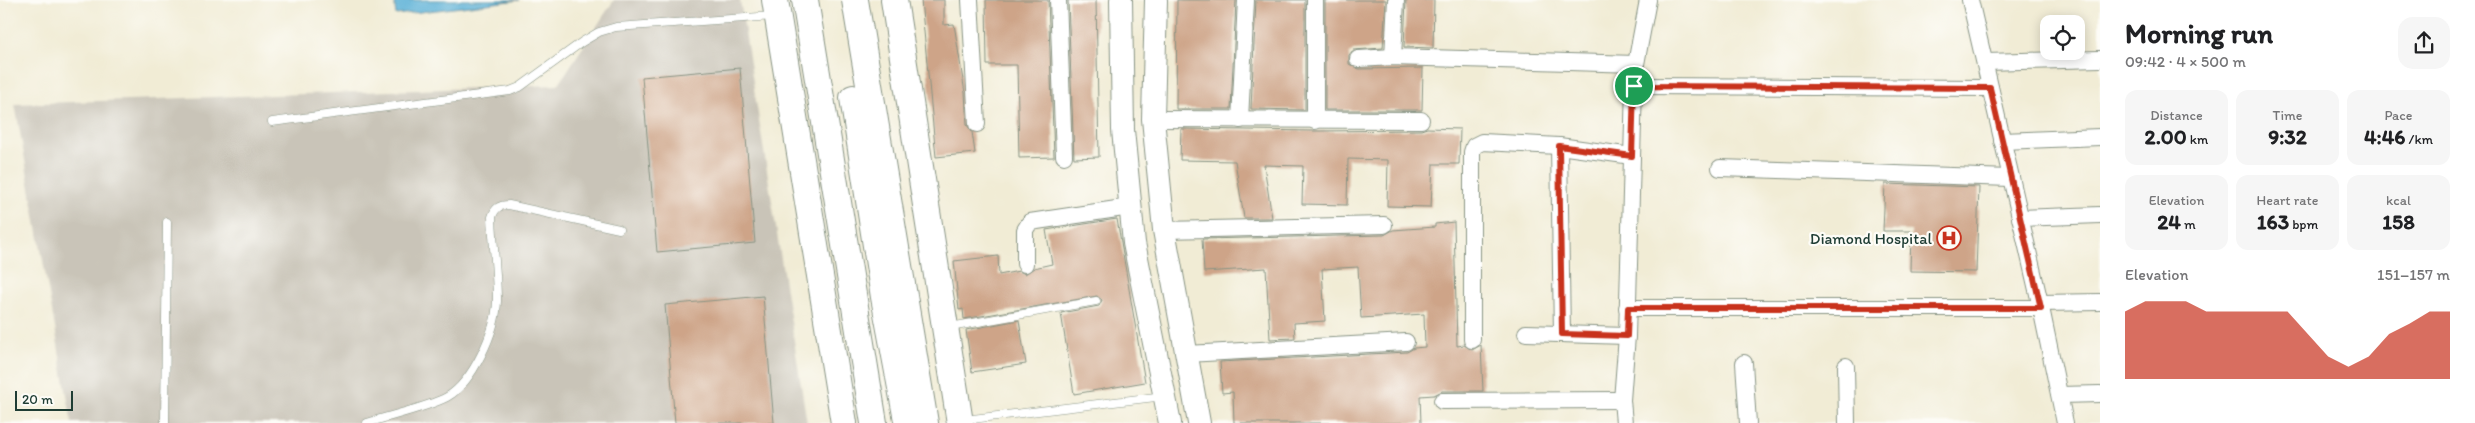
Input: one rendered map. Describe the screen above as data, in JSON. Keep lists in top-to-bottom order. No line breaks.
{"places":{"hospital":["Diamond Hospital"]},"scale_bar":"20 m","page":{"heading":["Morning run","09:42 · 4 × 500 m"],"stats":[["Distance","2.00 km"],["Time","9:32"],["Pace","4:46 /km"],["Elevation","24 m"],["Heart rate","163 bpm"],["kcal","158"]],"chart":["Elevation","151–157 m"],"scale":"20 m"}}
